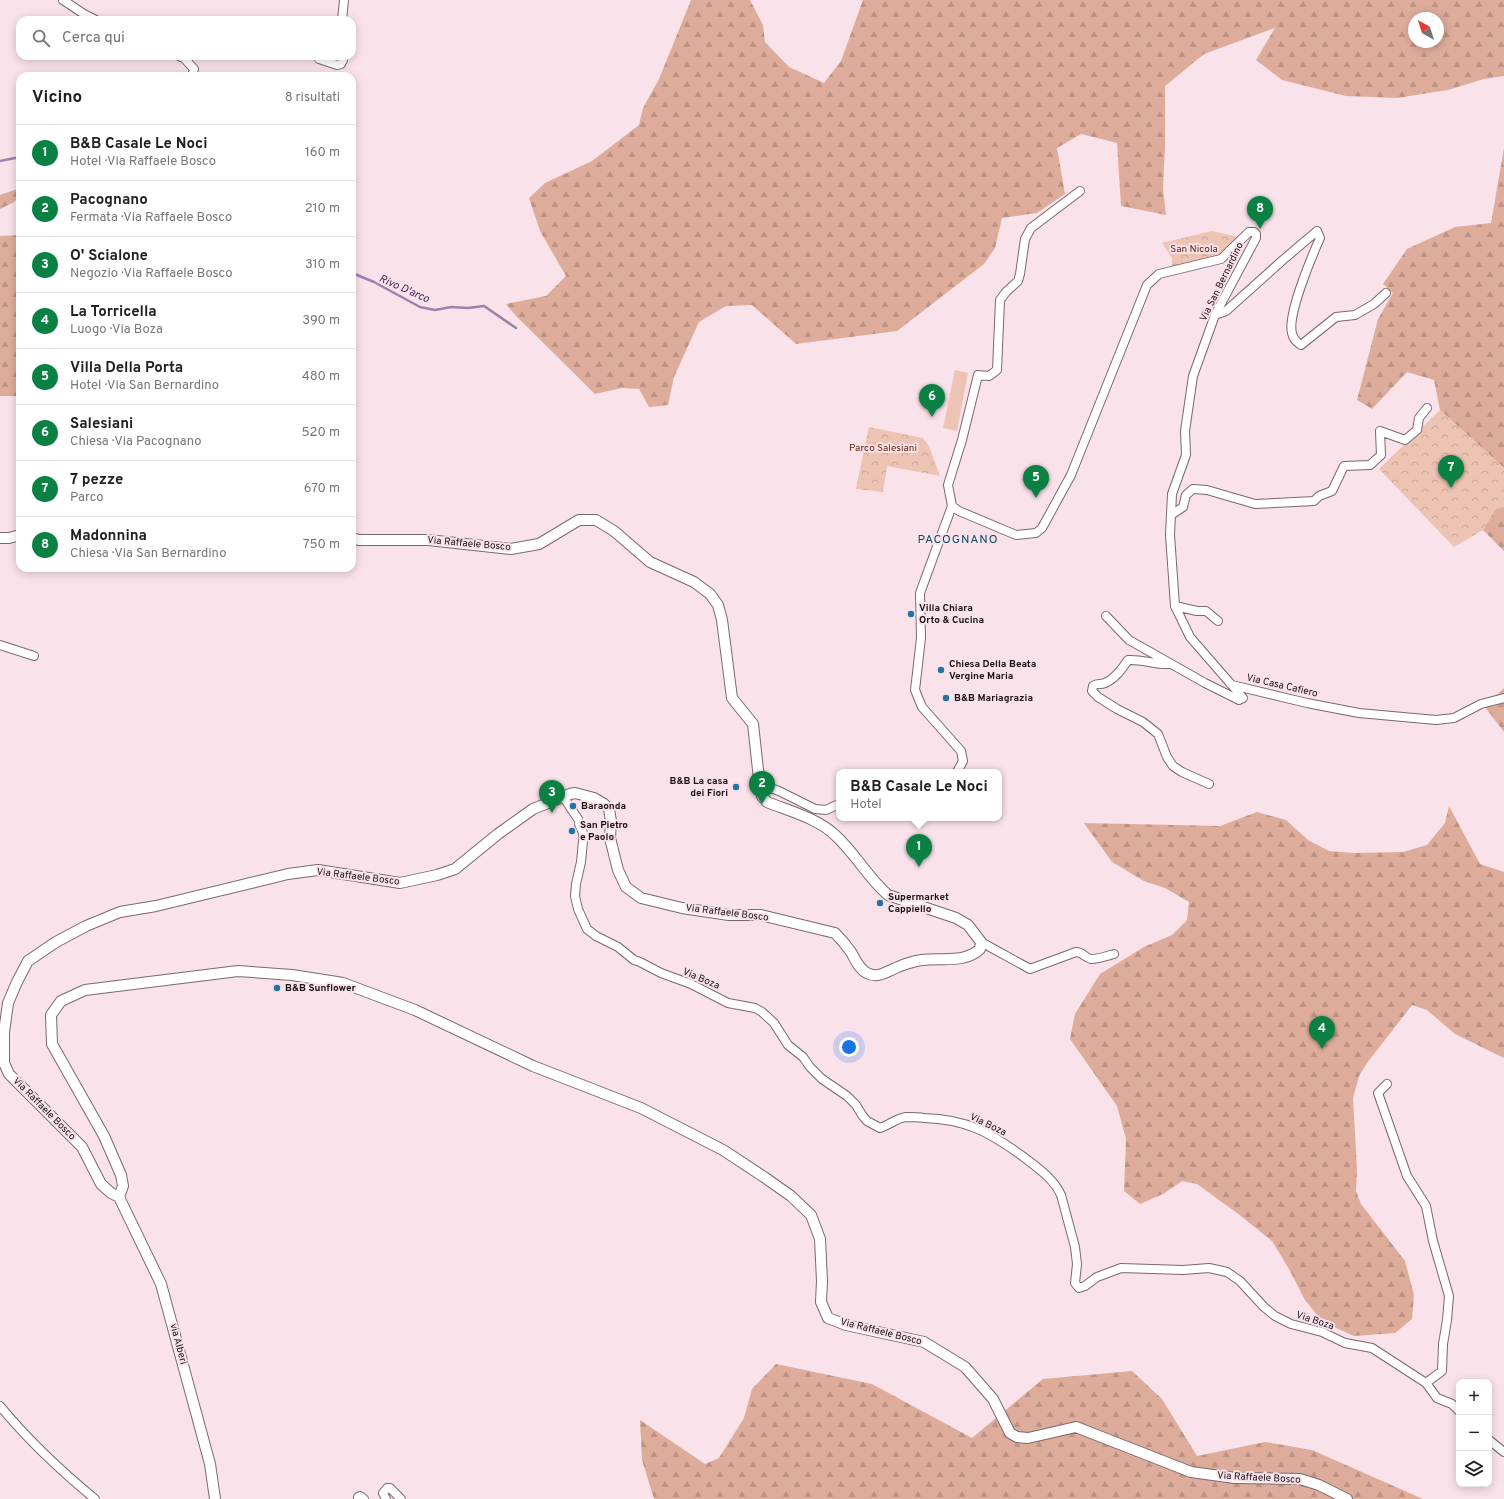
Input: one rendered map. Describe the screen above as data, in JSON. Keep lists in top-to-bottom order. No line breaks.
{"streets":{"street":["Via San Bernardino","Via Raffaele Bosco","Via Casa Cafiero","Via Boza","via Alberi"]},"crossings":[["Via San Bernardino","Via Casa Cafiero"],["Via Raffaele Bosco","Via Boza"],["Via Raffaele Bosco","via Alberi"]],"districts":["PACOGNANO"],"water":["Rivo D'arco"],"parks":["San Nicola","Parco Salesiani"],"places":["Villa Chiara Orto & Cucina","Chiesa Della Beata Vergine Maria","B&B Mariagrazia","B&B La casa dei Fiori","Baraonda","San Pietro e Paolo","Supermarket Cappiello","B&B Sunflower"],"north":"top left","page":{"search":"Cerca qui","heading":["Vicino","8 risultati"],"list":[{"mark":"1","name":"B&B Casale Le Noci","note":"Hotel · Via Raffaele Bosco","value":"160 m"},{"mark":"2","name":"Pacognano","note":"Fermata · Via Raffaele Bosco","value":"210 m"},{"mark":"3","name":"O' Scialone","note":"Negozio · Via Raffaele Bosco","value":"310 m"},{"mark":"4","name":"La Torricella","note":"Luogo · Via Boza","value":"390 m"},{"mark":"5","name":"Villa Della Porta","note":"Hotel · Via San Bernardino","value":"480 m"},{"mark":"6","name":"Salesiani","note":"Chiesa · Via Pacognano","value":"520 m"},{"mark":"7","name":"7 pezze","note":"Parco","value":"670 m"},{"mark":"8","name":"Madonnina","note":"Chiesa · Via San Bernardino","value":"750 m"}],"pins":["8","6","7","5","2","3","1","4"],"popup":["B&B Casale Le Noci","Hotel"],"map_buttons":["+","−"]}}
